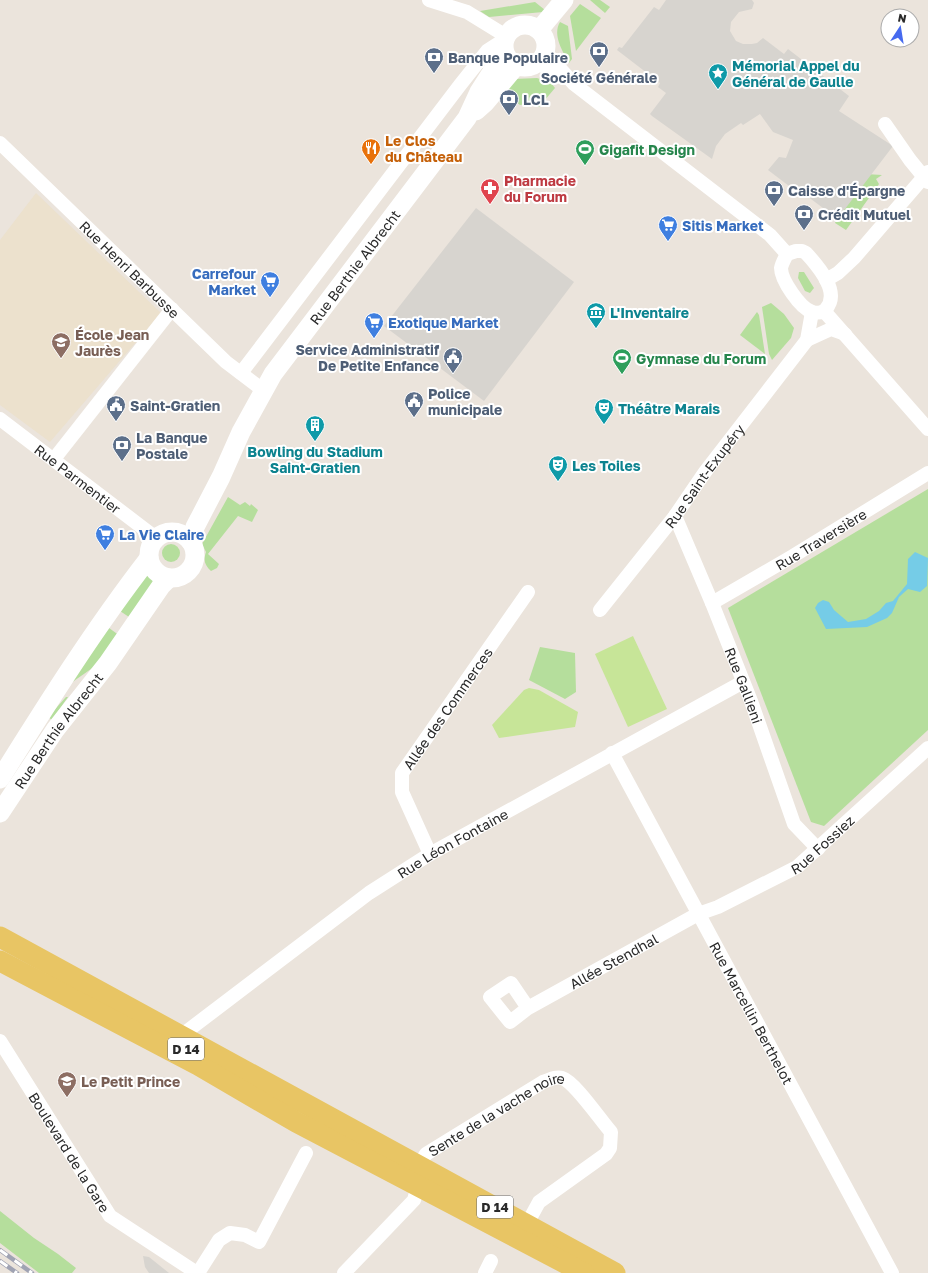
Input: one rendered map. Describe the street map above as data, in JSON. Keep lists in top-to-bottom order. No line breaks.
{"streets":{"main road":["D 14"],"street":["Rue Berthie Albrecht","Rue Henri Barbusse","Rue Saint-Exupéry","Rue Parmentier","Rue Traversière","Rue Gallieni","Allée des Commerces","Rue Fossiez","Rue Léon Fontaine","Allée Stendhal","Rue Marcellin Berthelot","Sente de la vache noire","Boulevard de la Gare"]},"crossings":[["Rue Berthie Albrecht","Rue Henri Barbusse"],["Rue Berthie Albrecht","Rue Parmentier"],["Rue Saint-Exupéry","Rue Gallieni"],["Rue Traversière","Rue Gallieni"],["Rue Gallieni","Rue Fossiez"],["Rue Gallieni","Rue Léon Fontaine"],["Allée des Commerces","Rue Léon Fontaine"],["Rue Fossiez","Allée Stendhal"],["Rue Fossiez","Rue Marcellin Berthelot"],["Rue Léon Fontaine","Rue Marcellin Berthelot"],["Rue Léon Fontaine","D 14"],["Allée Stendhal","Rue Marcellin Berthelot"],["D 14","Sente de la vache noire"]],"places":{"bank":["Société Générale","Banque Populaire","LCL","Caisse d'Épargne","Crédit Mutuel","La Banque Postale"],"place":["Mémorial Appel du Général de Gaulle"],"restaurant":["Le Clos du Château"],"sports":["Gigafit Design","Gymnase du Forum"],"pharmacy":["Pharmacie du Forum"],"supermarket":["Sitis Market","Carrefour Market","Exotique Market","La Vie Claire"],"museum":["L'Inventaire"],"school or university":["École Jean Jaurès","Le Petit Prince"],"public building":["Service Administratif De Petite Enfance","Police municipale","Saint-Gratien"],"theatre":["Théâtre Marais","Les Toiles"],"building":["Bowling du Stadium Saint-Gratien"]},"north":"top"}
